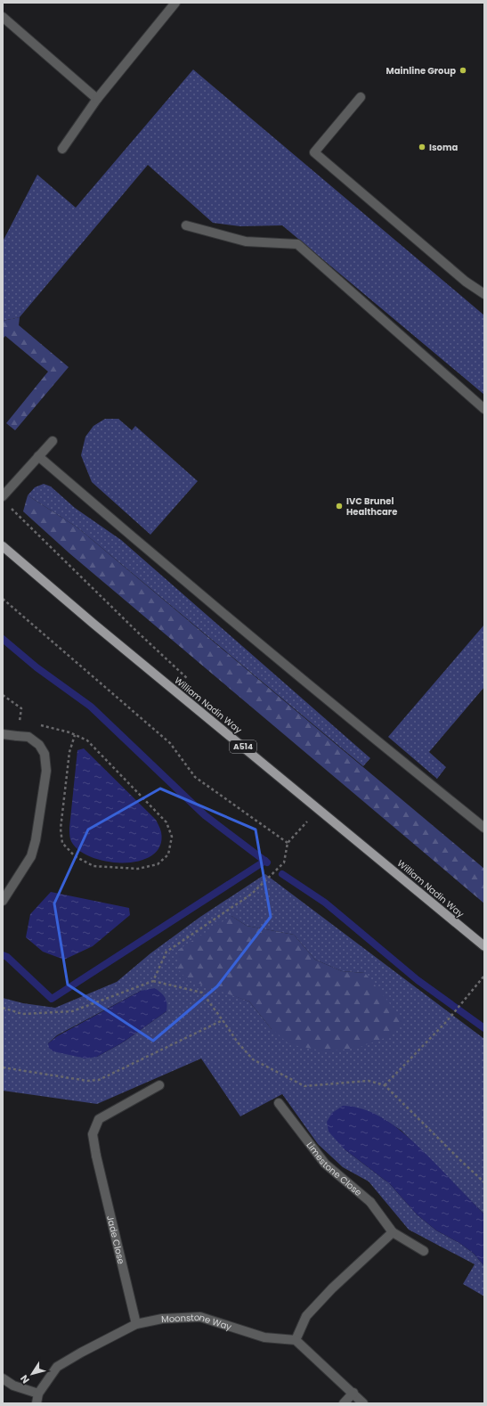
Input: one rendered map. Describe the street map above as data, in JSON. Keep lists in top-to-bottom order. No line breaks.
{"streets":{"main road":["William Nadin Way","A514"],"street":["Limestone Close","Jade Close","Moonstone Way"]},"crossings":[["Jade Close","Moonstone Way"]],"places":["Mainline Group","Isoma","IVC Brunel Healthcare"],"north":"bottom left"}
